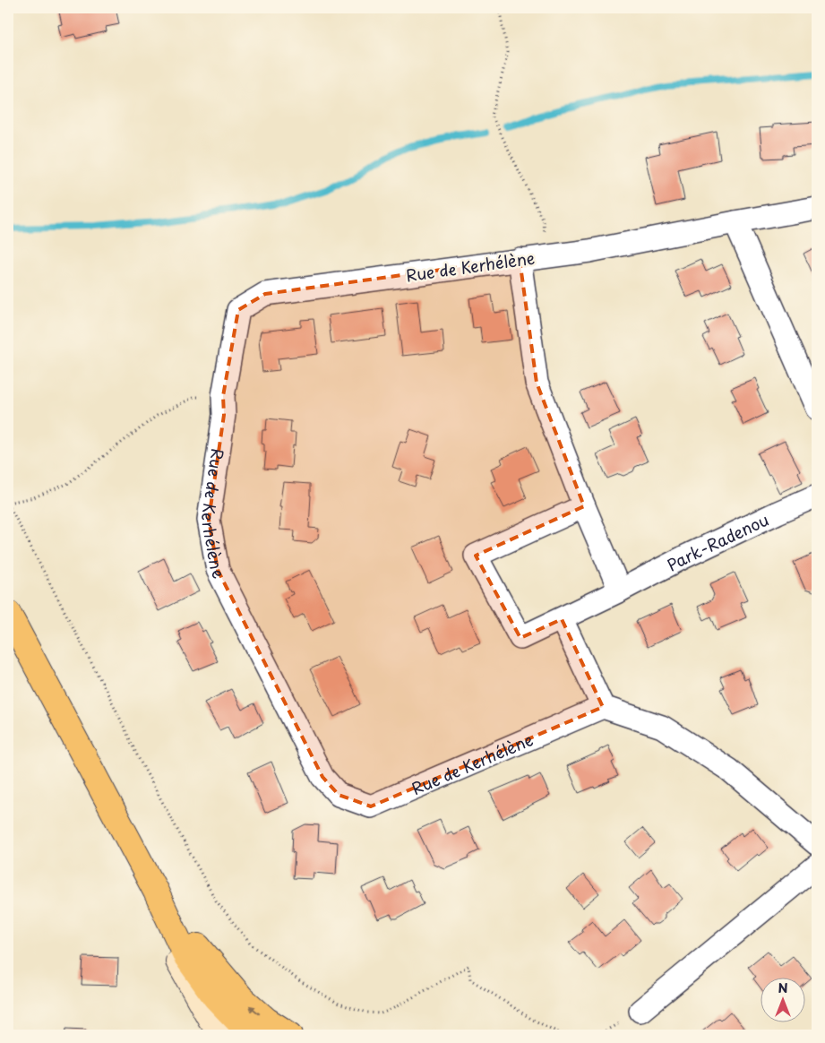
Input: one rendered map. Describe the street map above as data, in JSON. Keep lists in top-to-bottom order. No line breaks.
{"streets":{"street":["Rue de Kerhélène","Park-Radenou"]},"north":"top"}
